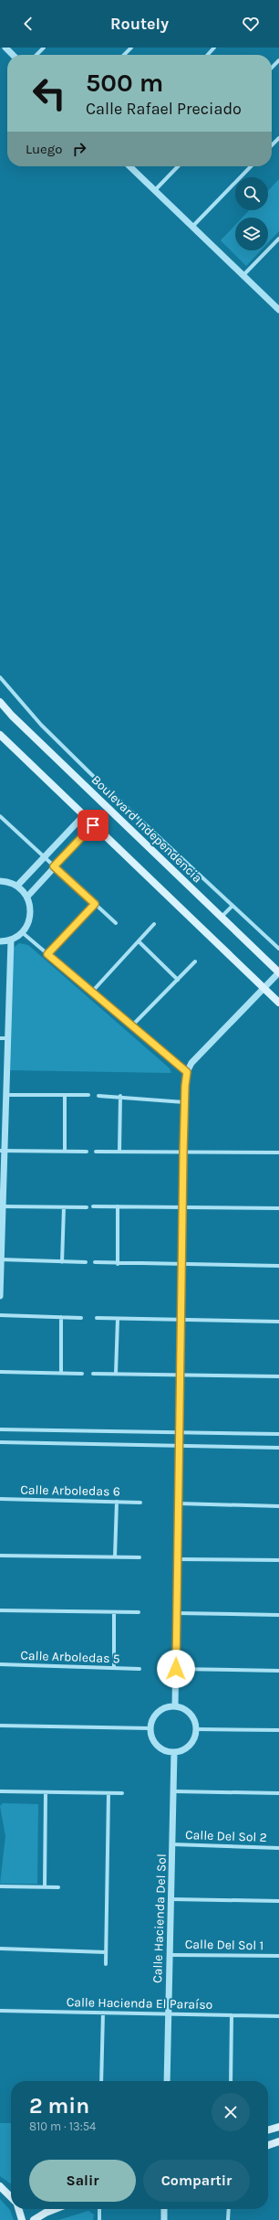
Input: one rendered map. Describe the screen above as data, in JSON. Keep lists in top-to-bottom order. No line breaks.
{"streets":{"main road":["Boulevard Independencia"],"street":["Calle Arboledas 6","Calle Arboledas 5","Calle Del Sol 2","Calle Hacienda Del Sol","Calle Del Sol 1","Calle Hacienda El Paraíso"]},"crossings":[["Calle Del Sol 2","Calle Hacienda Del Sol"],["Calle Hacienda Del Sol","Calle Del Sol 1"],["Calle Hacienda Del Sol","Calle Hacienda El Paraíso"]],"page":{"header":"Routely","turn":["500 m","Calle Rafael Preciado"],"then":"Luego","heading":["2 min","810 m · 13:54"],"buttons":["Salir","Compartir"]}}
